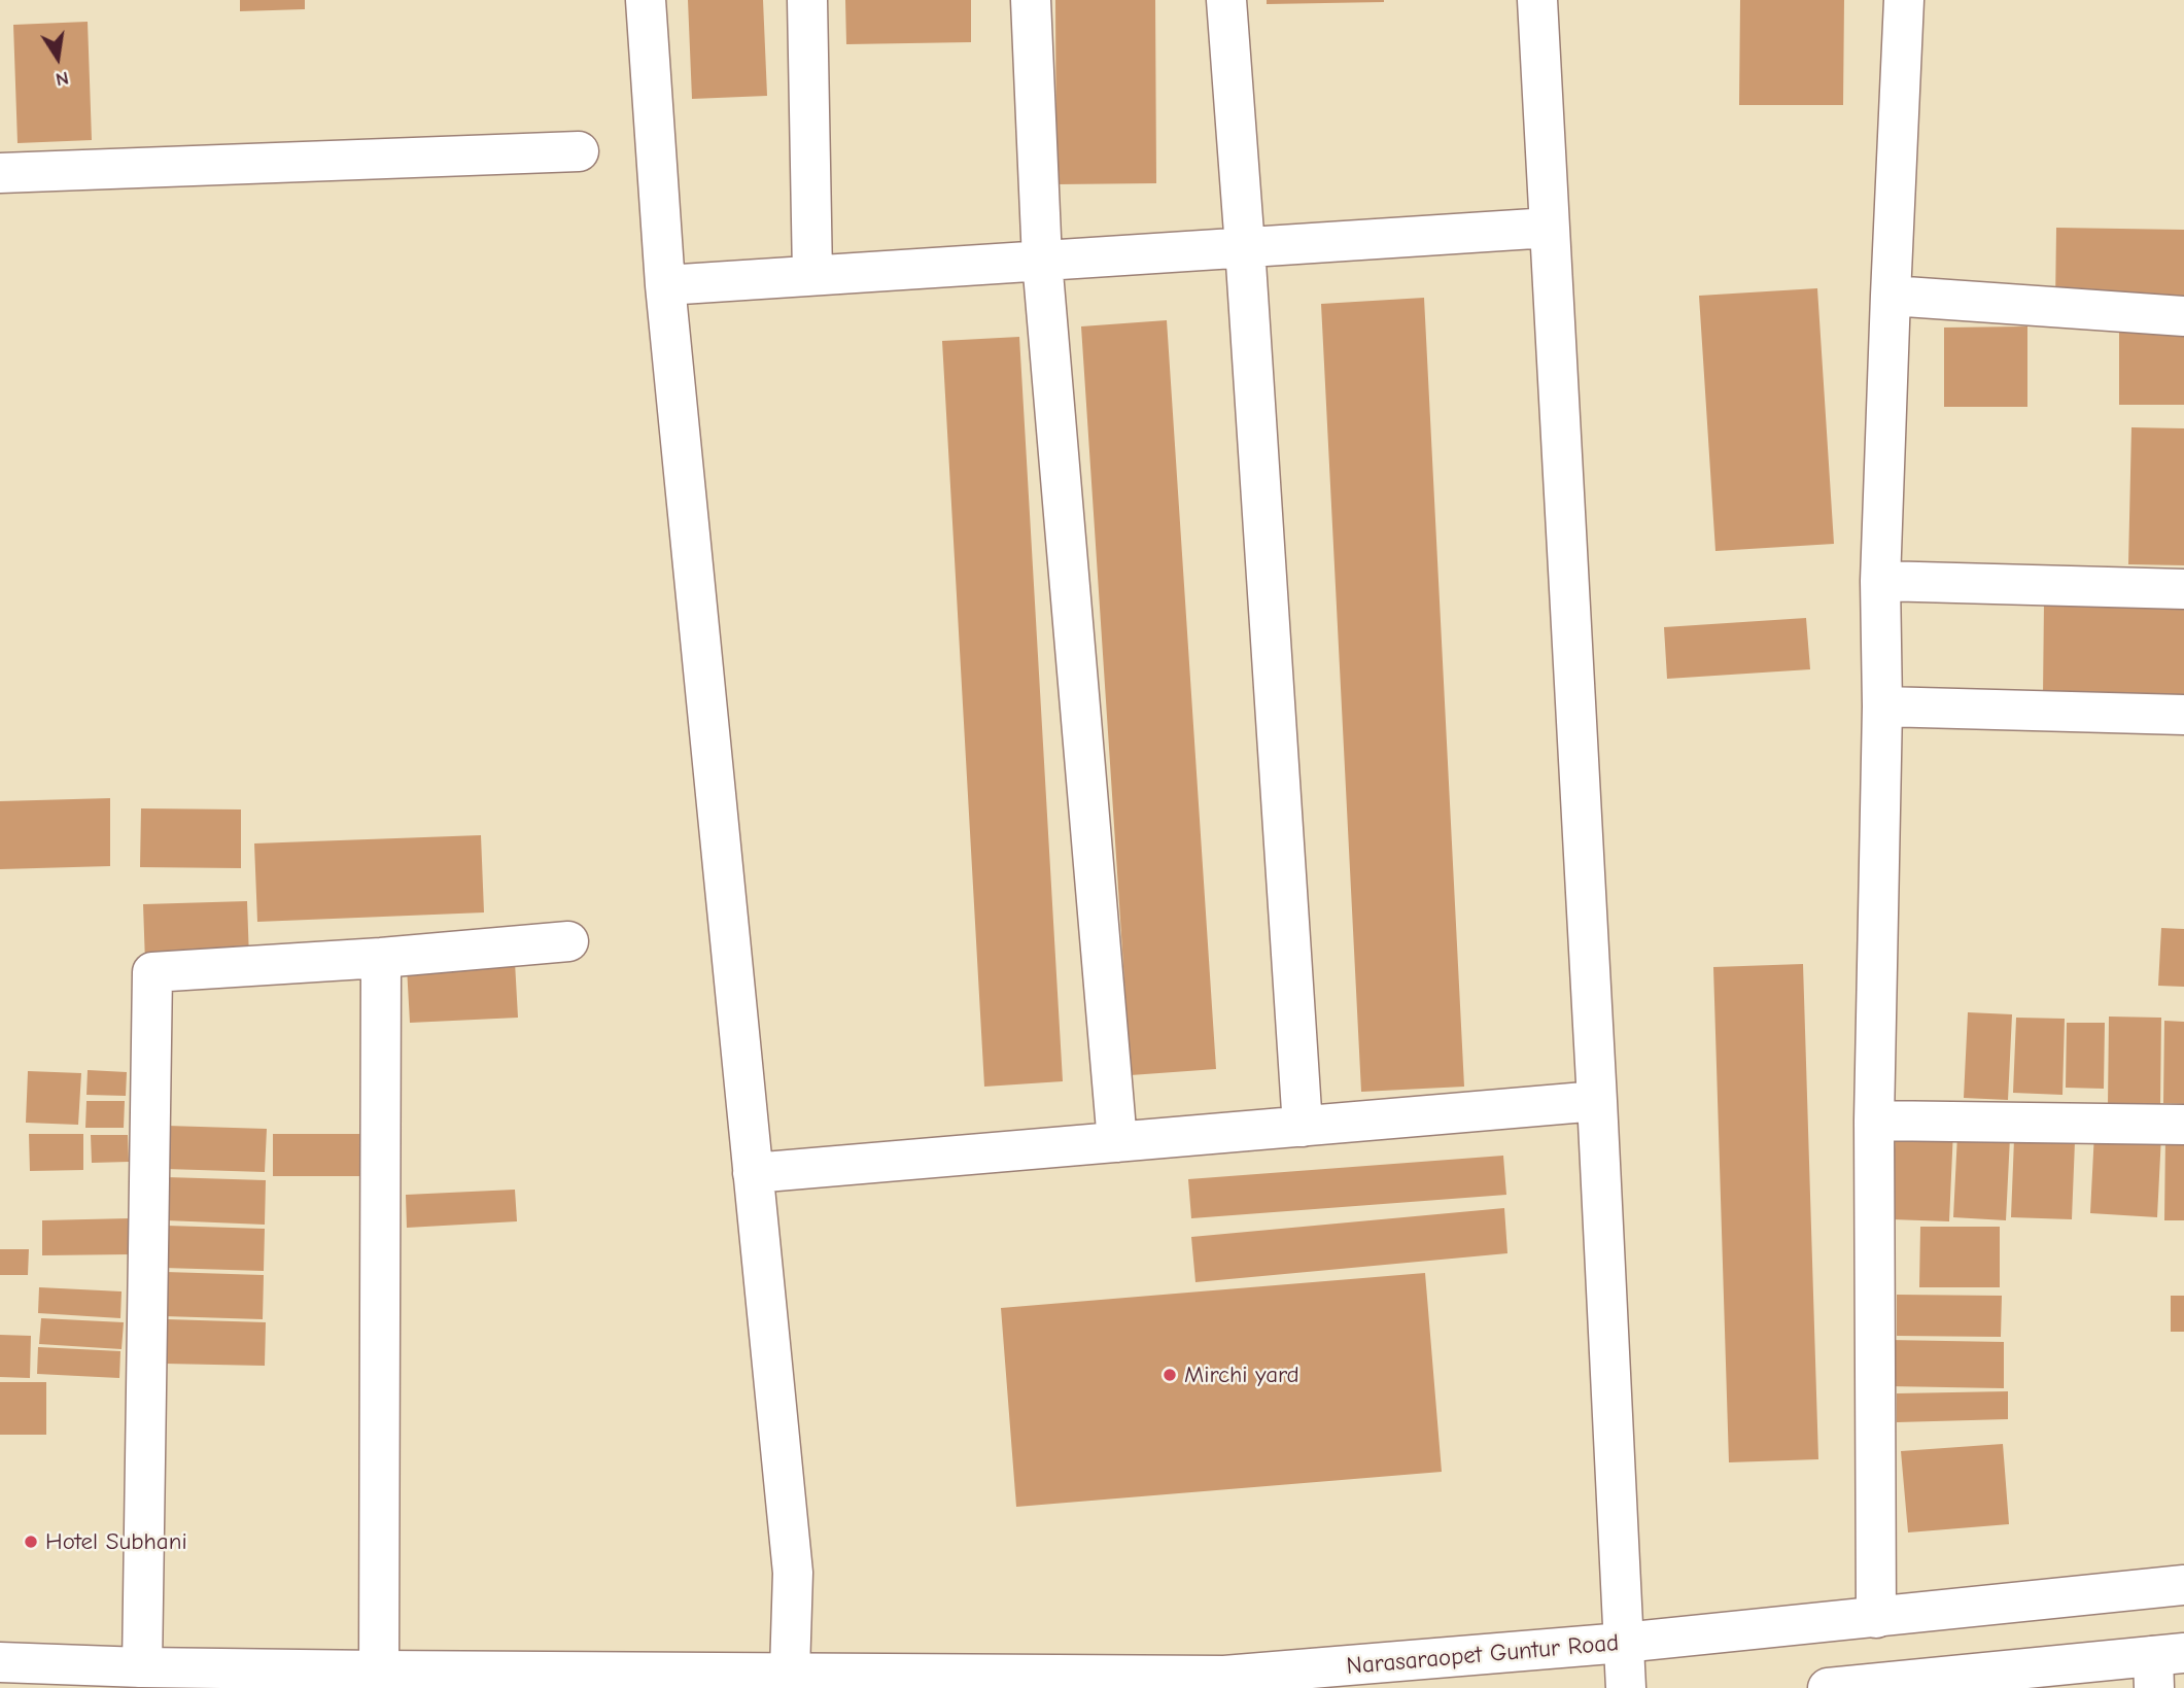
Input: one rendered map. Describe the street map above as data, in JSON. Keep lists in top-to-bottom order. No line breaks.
{"streets":{"main road":["Narasaraopet Guntur Road"]},"places":["Mirchi yard","Hotel Subhani"],"north":"bottom"}
